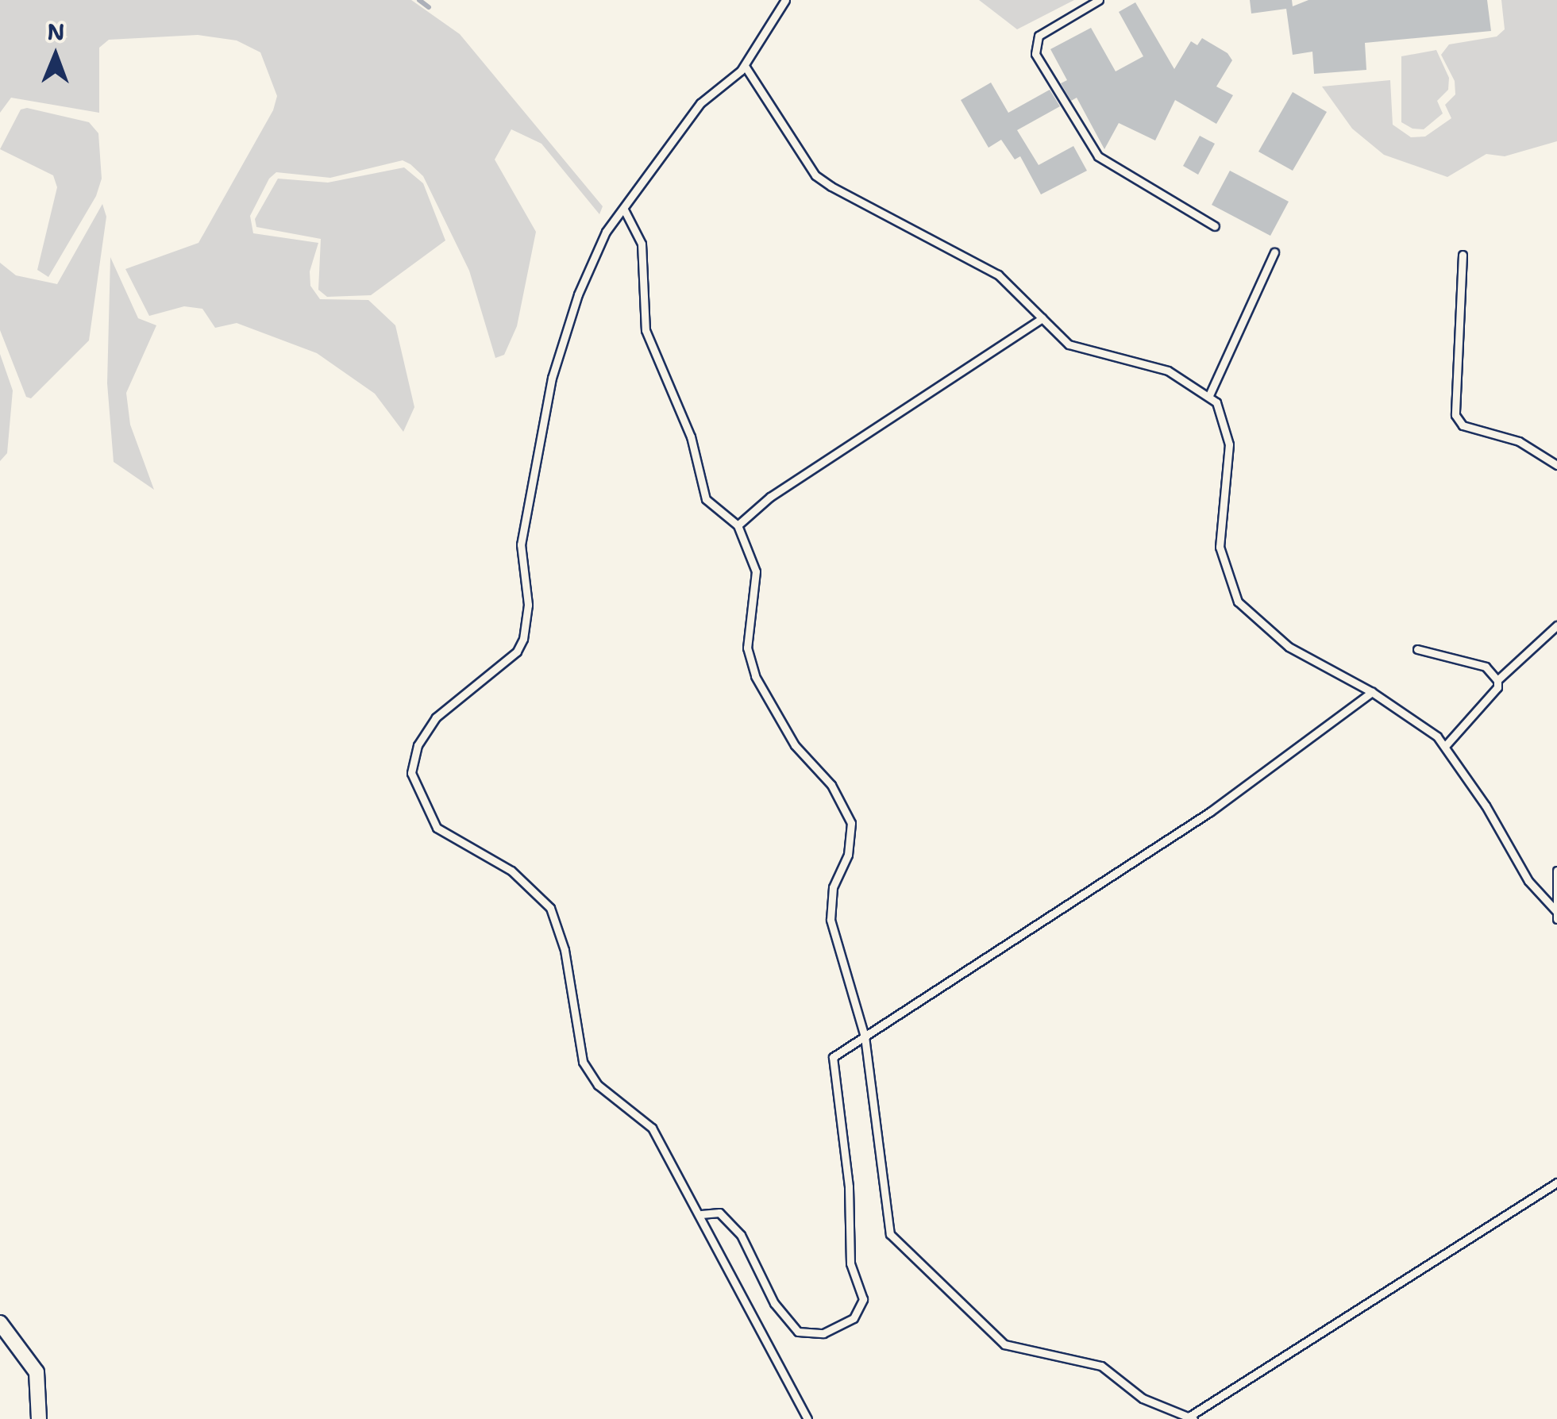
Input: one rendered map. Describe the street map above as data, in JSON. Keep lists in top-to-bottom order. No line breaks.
{"north":"top"}
